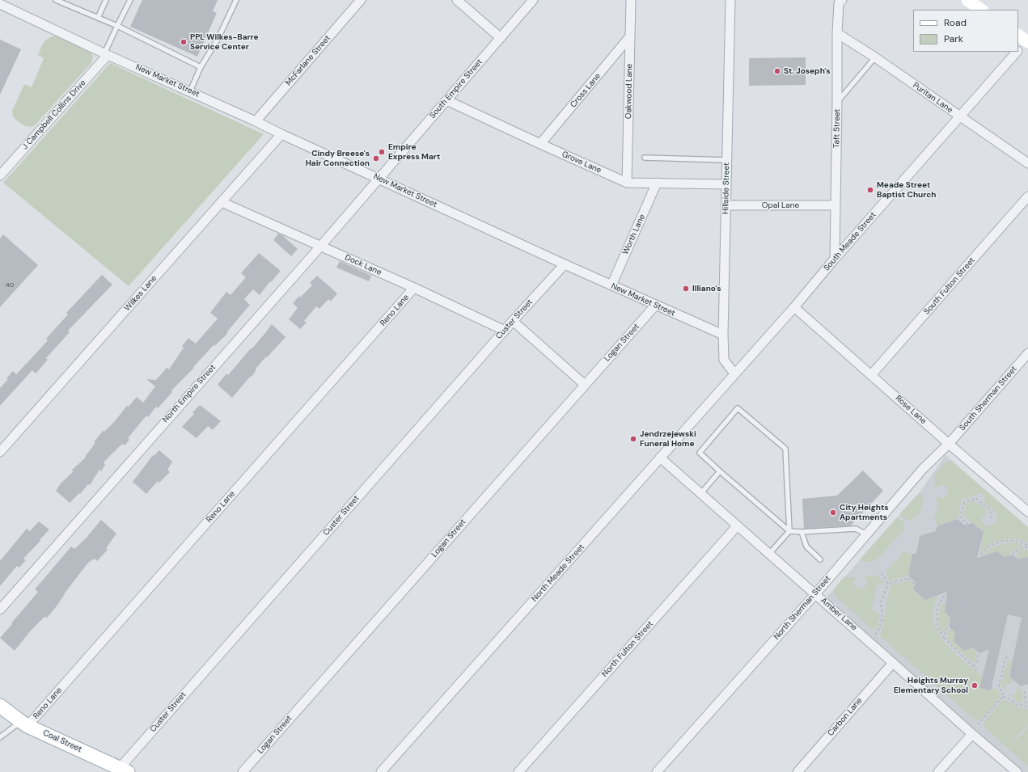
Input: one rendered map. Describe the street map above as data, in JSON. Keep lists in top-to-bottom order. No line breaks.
{"streets":{"main road":["Coal Street"],"street":["McFarlane Street","New Market Street","South Empire Street","Cross Lane","Oakwood Lane","Puritan Lane","J Campbell Collins Drive","Taft Street","Grove Lane","Hillside Street","Opal Lane","Worth Lane","South Meade Street","Dock Lane","South Fulton Street","Wilkes Lane","Reno Lane","Custer Street","Logan Street","North Empire Street","South Sherman Street","Rose Lane","North Meade Street","North Sherman Street","Amber Lane","North Fulton Street","Carbon Lane"]},"crossings":[["McFarlane Street","New Market Street"],["New Market Street","South Empire Street"],["New Market Street","J Campbell Collins Drive"],["New Market Street","Hillside Street"],["New Market Street","Worth Lane"],["New Market Street","Wilkes Lane"],["New Market Street","Custer Street"],["New Market Street","Logan Street"],["New Market Street","North Empire Street"],["South Empire Street","Grove Lane"],["South Empire Street","North Empire Street"],["Cross Lane","Oakwood Lane"],["Cross Lane","Grove Lane"],["Oakwood Lane","Grove Lane"],["Puritan Lane","Taft Street"],["Puritan Lane","South Meade Street"],["Taft Street","Opal Lane"],["Taft Street","South Meade Street"],["Grove Lane","Hillside Street"],["Grove Lane","Worth Lane"],["Hillside Street","Opal Lane"],["Hillside Street","South Meade Street"],["Hillside Street","North Meade Street"],["South Meade Street","Rose Lane"],["South Meade Street","North Meade Street"],["Dock Lane","Wilkes Lane"],["Dock Lane","Reno Lane"],["Dock Lane","Custer Street"],["Dock Lane","North Empire Street"],["South Fulton Street","Rose Lane"],["Reno Lane","Coal Street"],["Custer Street","Coal Street"],["South Sherman Street","Rose Lane"],["South Sherman Street","North Sherman Street"],["Rose Lane","North Sherman Street"],["North Meade Street","Amber Lane"],["North Sherman Street","Amber Lane"],["Amber Lane","North Fulton Street"],["Amber Lane","Carbon Lane"]],"places":["PPL Wilkes-Barre Service Center","St. Joseph's","Empire Express Mart","Cindy Breese's Hair Connection","Meade Street Baptist Church","Illiano's","Jendrzejewski Funeral Home","City Heights Apartments","Heights Murray Elementary School"],"house_numbers":["40"],"legend":["Road","Park"]}
